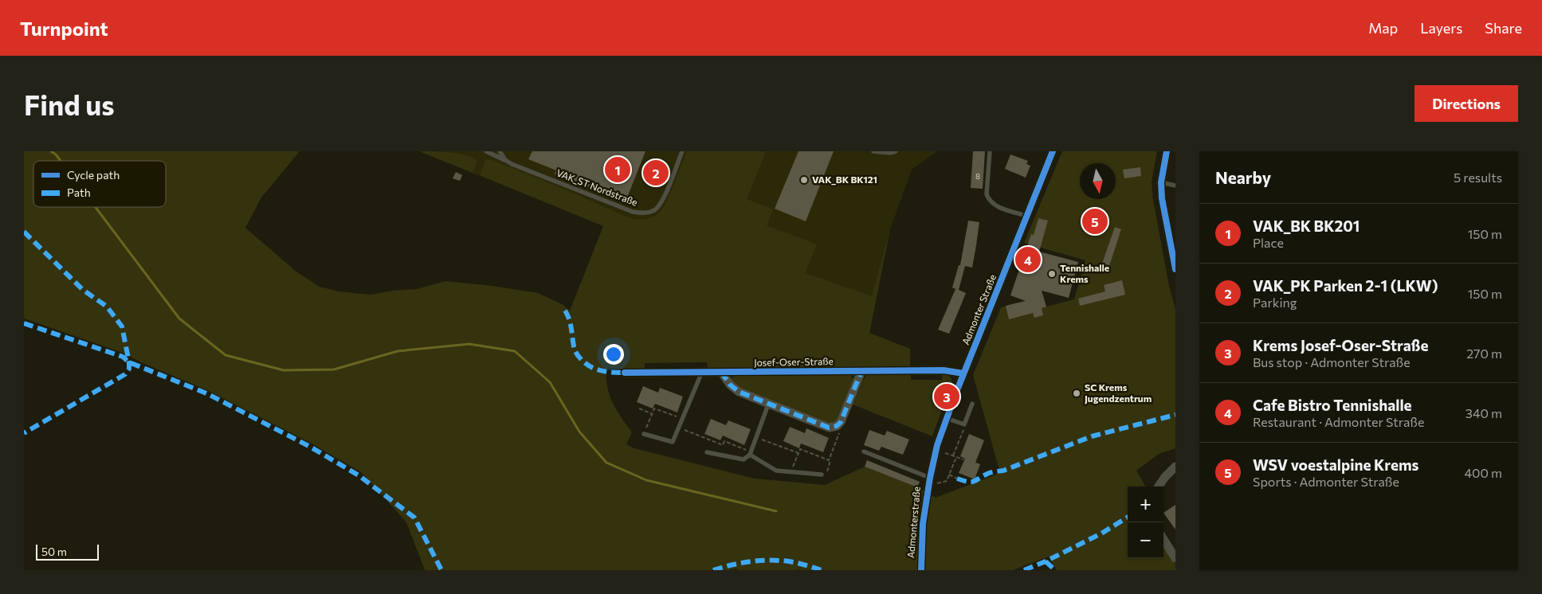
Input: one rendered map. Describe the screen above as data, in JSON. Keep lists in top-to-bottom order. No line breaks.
{"streets":{"street":["Admonter Straße","Josef-Oser-Straße","Admonterstraße"],"lane":["VAK_ST Nordstraße"]},"crossings":[["Admonter Straße","Josef-Oser-Straße"],["Admonter Straße","Admonterstraße"]],"places":["VAK_BK BK121","Tennishalle Krems","SC Krems Jugendzentrum"],"house_numbers":["8"],"legend":["Cycle path","Path"],"scale_bar":"50 m","north":"bottom","page":{"header":"Turnpoint","nav":["Map","Layers","Share"],"buttons":"Directions","title":"Find us","heading":["Nearby","5 results"],"pins":["1","2","5","4","3"],"list":[{"mark":"1","name":"VAK_BK BK201","note":"Place","value":"150 m"},{"mark":"2","name":"VAK_PK Parken 2-1 (LKW)","note":"Parking","value":"150 m"},{"mark":"3","name":"Krems Josef-Oser-Straße","note":"Bus stop · Admonter Straße","value":"270 m"},{"mark":"4","name":"Cafe Bistro Tennishalle","note":"Restaurant · Admonter Straße","value":"340 m"},{"mark":"5","name":"WSV voestalpine Krems","note":"Sports · Admonter Straße","value":"400 m"}],"map_buttons":["+","−"],"scale":"50 m"}}
